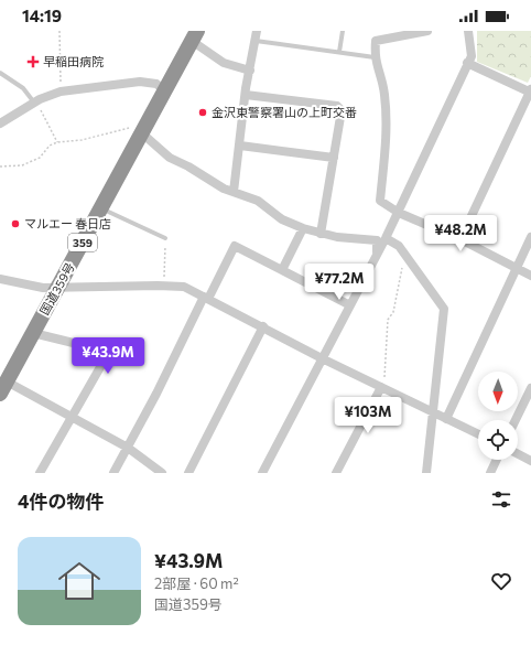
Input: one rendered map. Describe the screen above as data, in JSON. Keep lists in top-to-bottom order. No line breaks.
{"streets":{"highway":["359","国道359号"]},"crossings":[["359","国道359号"]],"places":{"health":["早稲田病院"],"other":["金沢東警察署山の上町交番","マルエー 春日店"]},"north":"bottom","page":{"status":"14:19","price":["¥48.2M","¥77.2M","¥43.9M","¥103M"],"heading":"4件の物件","list":[{"name":"¥43.9M","note":"2部屋 · 60 m² · 国道359号"}]}}
